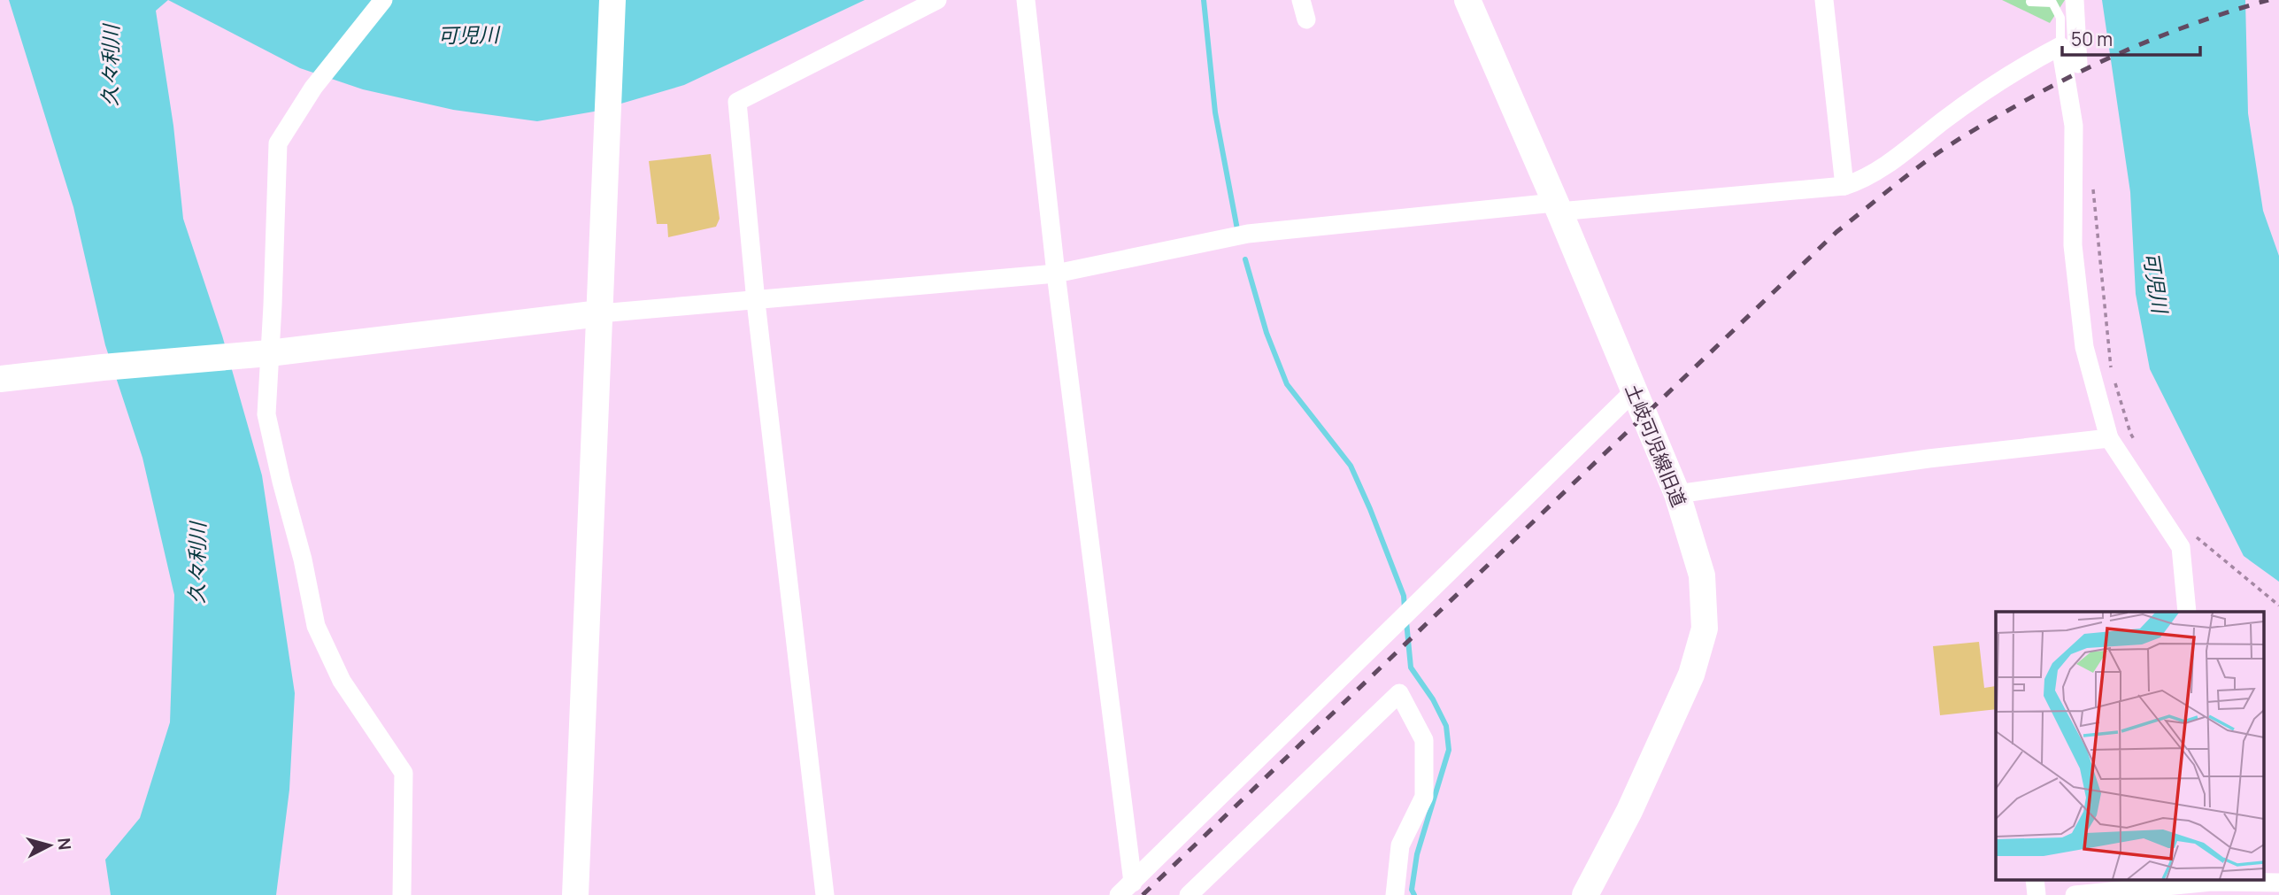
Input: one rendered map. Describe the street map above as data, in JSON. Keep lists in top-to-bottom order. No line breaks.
{"streets":{"street":["土岐可児線旧道"]},"water":["可児川","久々利川"],"scale_bar":"50 m","north":"right"}
